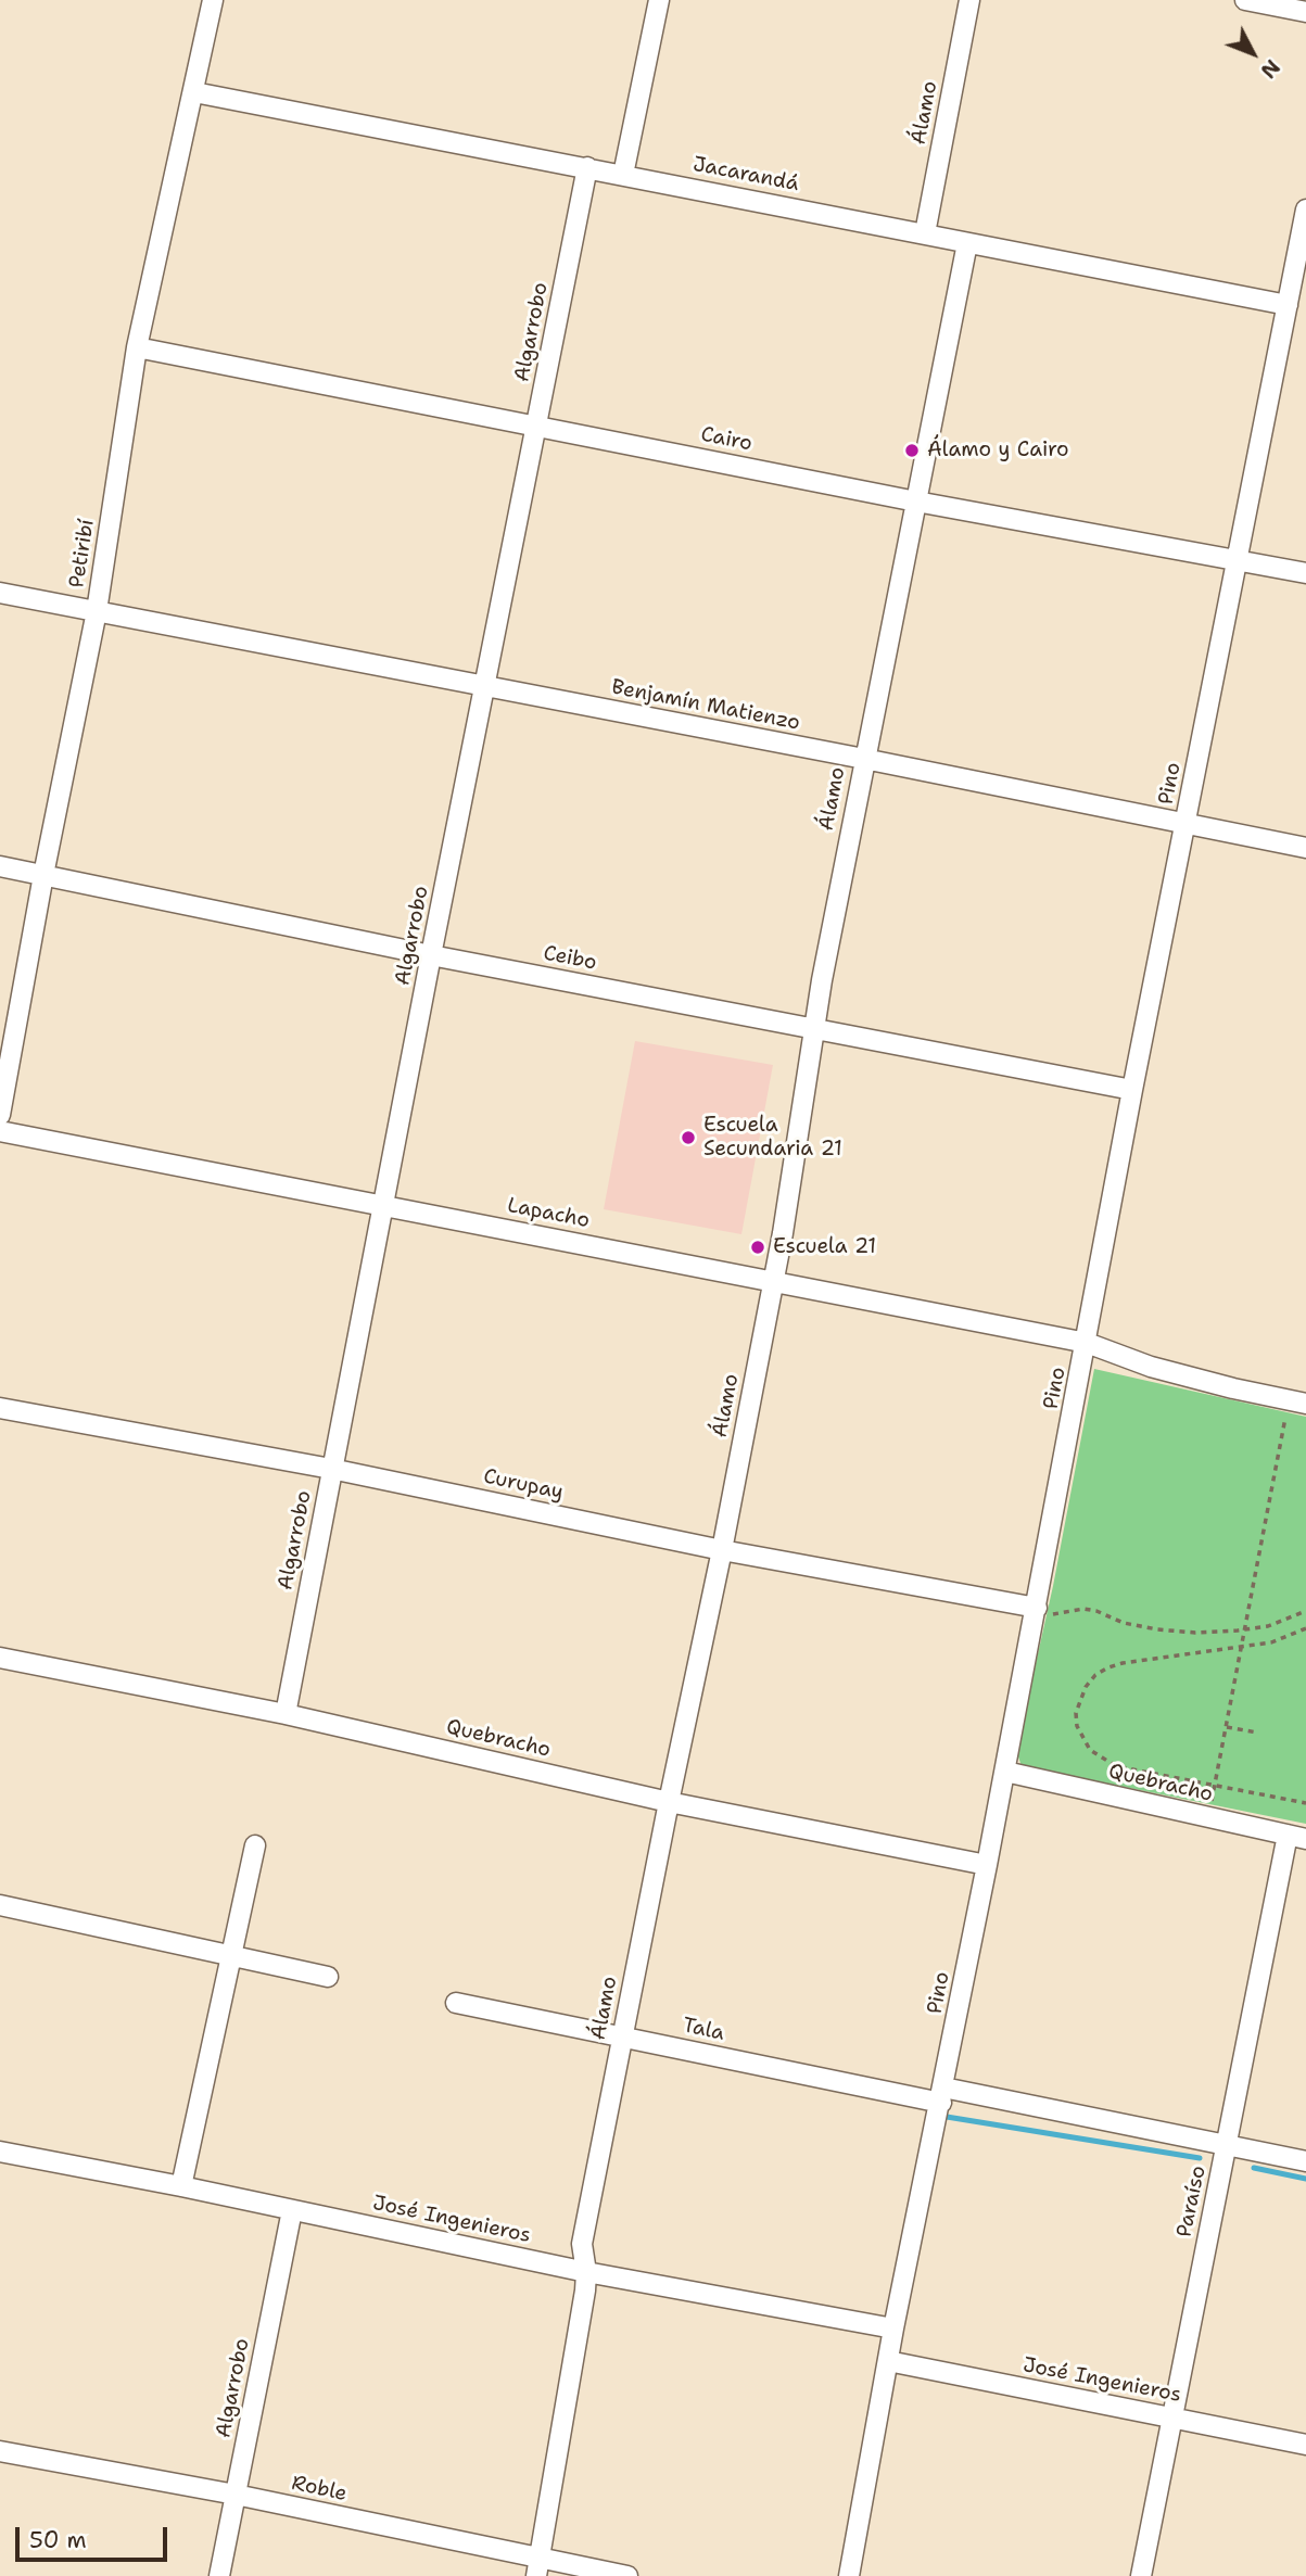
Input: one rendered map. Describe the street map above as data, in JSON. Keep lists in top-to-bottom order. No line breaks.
{"streets":{"street":["Álamo","Jacarandá","Algarrobo","Cairo","Petiribí","Benjamín Matienzo","Pino","Ceibo","Lapacho","Curupay","Quebracho","Tala","Paraíso","José Ingenieros","Roble"]},"crossings":[["Álamo","Jacarandá"],["Álamo","Cairo"],["Álamo","Benjamín Matienzo"],["Álamo","Ceibo"],["Álamo","Lapacho"],["Álamo","Curupay"],["Álamo","Quebracho"],["Álamo","Tala"],["Álamo","José Ingenieros"],["Álamo","Roble"],["Jacarandá","Algarrobo"],["Jacarandá","Petiribí"],["Jacarandá","Pino"],["Algarrobo","Cairo"],["Algarrobo","Benjamín Matienzo"],["Algarrobo","Ceibo"],["Algarrobo","Lapacho"],["Algarrobo","Curupay"],["Algarrobo","Quebracho"],["Algarrobo","José Ingenieros"],["Algarrobo","Roble"],["Cairo","Petiribí"],["Cairo","Pino"],["Petiribí","Benjamín Matienzo"],["Petiribí","Ceibo"],["Benjamín Matienzo","Pino"],["Pino","Ceibo"],["Pino","Lapacho"],["Pino","Curupay"],["Pino","Quebracho"],["Pino","Tala"],["Pino","José Ingenieros"],["Quebracho","Paraíso"],["Tala","Paraíso"],["Paraíso","José Ingenieros"]],"places":["Álamo y Cairo","Escuela Secundaria 21","Escuela 21"],"scale_bar":"50 m","north":"bottom right"}
